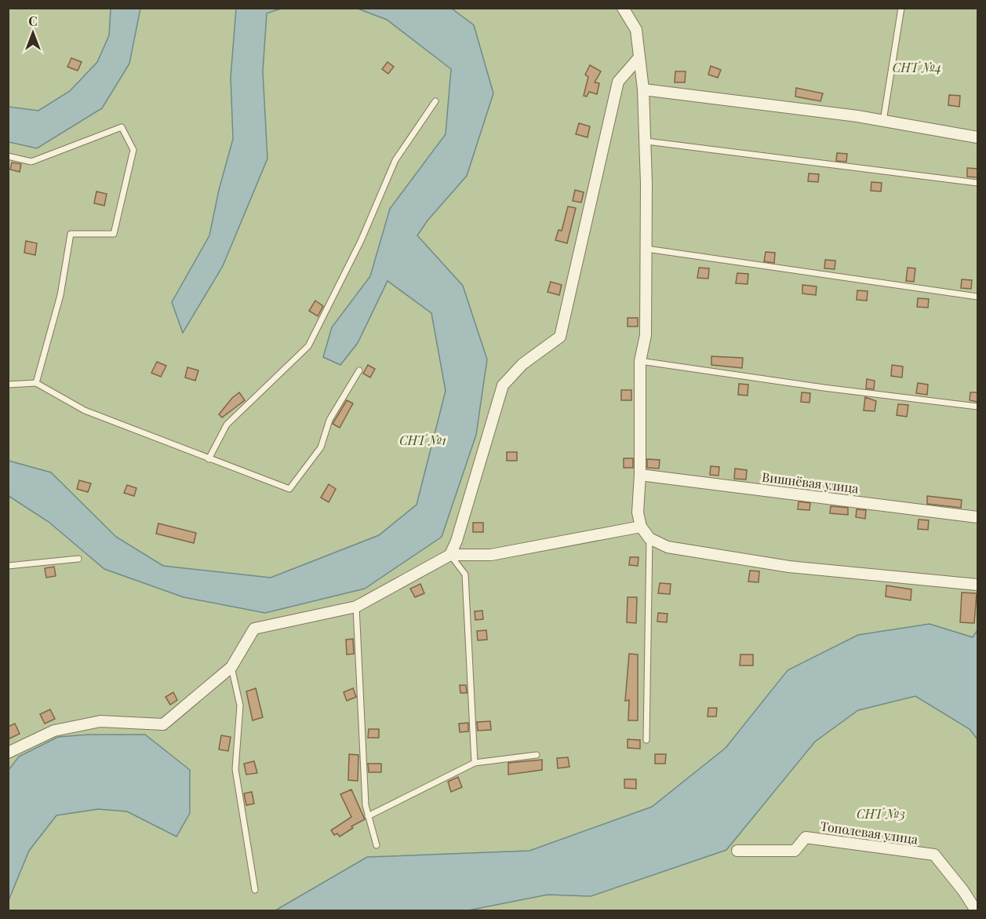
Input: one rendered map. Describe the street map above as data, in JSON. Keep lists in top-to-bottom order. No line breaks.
{"streets":{"street":["Вишнёвая улица","Тополевая улица"]},"parks":["СНТ №4","СНТ №1","СНТ №3"],"north":"top"}
